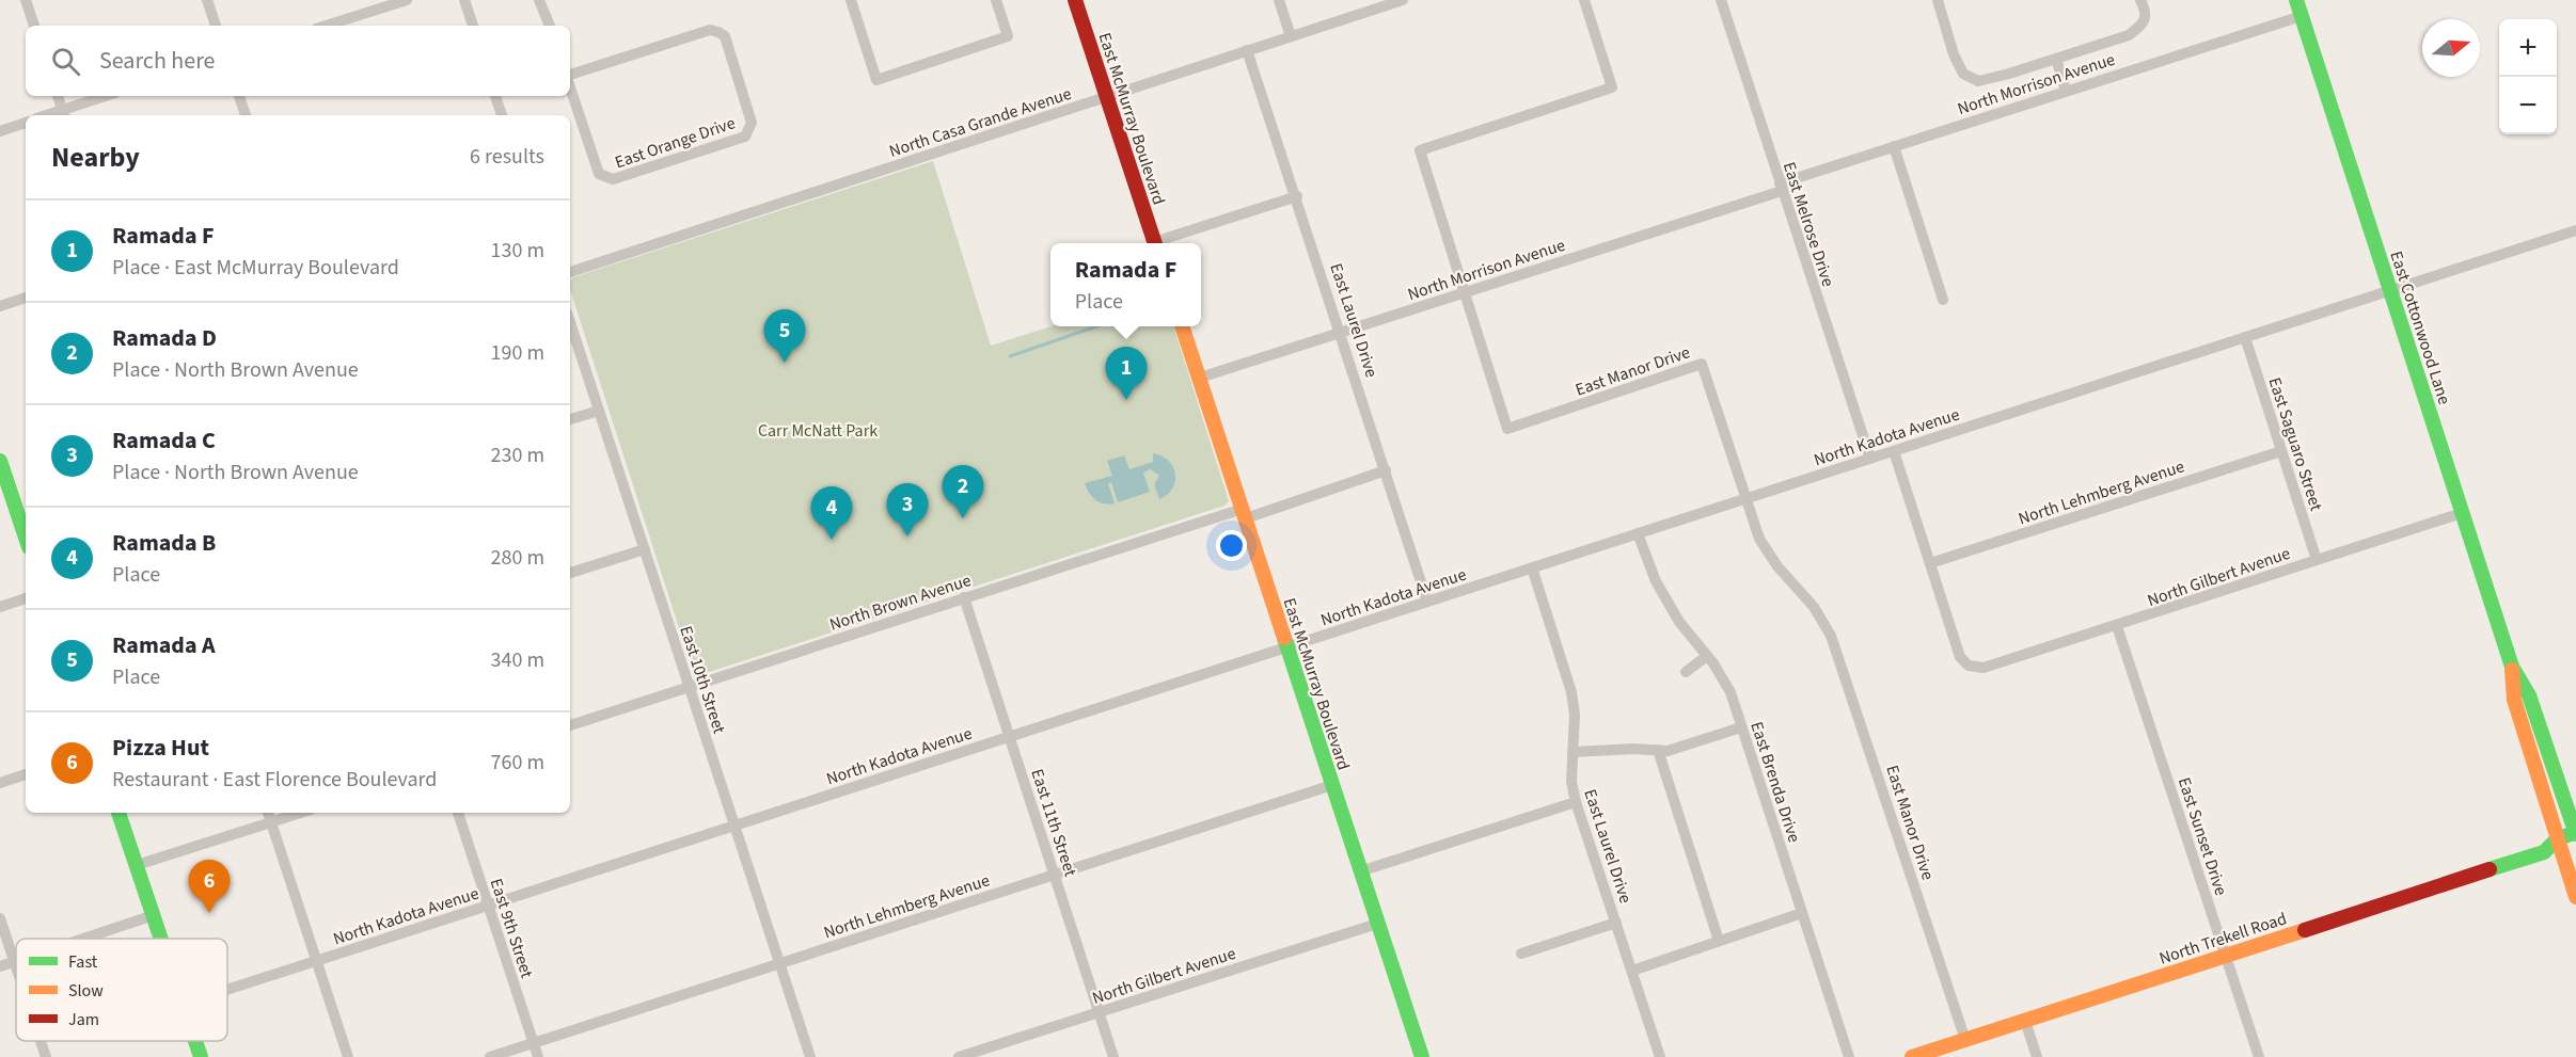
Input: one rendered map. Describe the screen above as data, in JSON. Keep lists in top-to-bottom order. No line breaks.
{"streets":{"main road":["East McMurray Boulevard","East Cottonwood Lane","North Trekell Road"],"street":["North Morrison Avenue","North Casa Grande Avenue","East Orange Drive","East Melrose Drive","East Laurel Drive","East Manor Drive","North Kadota Avenue","East Saguaro Street","North Lehmberg Avenue","North Gilbert Avenue","North Brown Avenue","East 10th Street","East Brenda Drive","East 11th Street","East Sunset Drive","East 9th Street"]},"crossings":[["North Morrison Avenue","East McMurray Boulevard"],["North Morrison Avenue","East Melrose Drive"],["North Morrison Avenue","East Laurel Drive"],["North Morrison Avenue","East Cottonwood Lane"],["North Morrison Avenue","East Manor Drive"],["East McMurray Boulevard","North Casa Grande Avenue"],["East McMurray Boulevard","North Kadota Avenue"],["East McMurray Boulevard","North Lehmberg Avenue"],["East McMurray Boulevard","North Gilbert Avenue"],["East McMurray Boulevard","North Brown Avenue"],["North Casa Grande Avenue","East Laurel Drive"],["East Melrose Drive","North Kadota Avenue"],["East Laurel Drive","North Kadota Avenue"],["East Laurel Drive","North Brown Avenue"],["East Cottonwood Lane","North Kadota Avenue"],["East Cottonwood Lane","North Gilbert Avenue"],["East Cottonwood Lane","North Trekell Road"],["East Manor Drive","North Kadota Avenue"],["East Manor Drive","North Trekell Road"],["North Kadota Avenue","East Saguaro Street"],["North Kadota Avenue","East 10th Street"],["North Kadota Avenue","East Brenda Drive"],["North Kadota Avenue","East 11th Street"],["North Kadota Avenue","East 9th Street"],["East Saguaro Street","North Lehmberg Avenue"],["East Saguaro Street","North Gilbert Avenue"],["North Lehmberg Avenue","North Gilbert Avenue"],["North Lehmberg Avenue","East 10th Street"],["North Lehmberg Avenue","East 11th Street"],["North Lehmberg Avenue","East 9th Street"],["North Gilbert Avenue","East 11th Street"],["North Gilbert Avenue","East Sunset Drive"],["North Brown Avenue","East 10th Street"],["North Brown Avenue","East 11th Street"],["East Sunset Drive","North Trekell Road"]],"parks":["Carr McNatt Park"],"legend":["Fast","Slow","Jam"],"north":"right","page":{"map_buttons":["+","−"],"search":"Search here","heading":["Nearby","6 results"],"list":[{"mark":"1","name":"Ramada F","note":"Place · East McMurray Boulevard","value":"130 m"},{"mark":"2","name":"Ramada D","note":"Place · North Brown Avenue","value":"190 m"},{"mark":"3","name":"Ramada C","note":"Place · North Brown Avenue","value":"230 m"},{"mark":"4","name":"Ramada B","note":"Place","value":"280 m"},{"mark":"5","name":"Ramada A","note":"Place","value":"340 m"},{"mark":"6","name":"Pizza Hut","note":"Restaurant · East Florence Boulevard","value":"760 m"}],"popup":["Ramada F","Place"],"pins":["5","1","2","3","4","6"]}}
